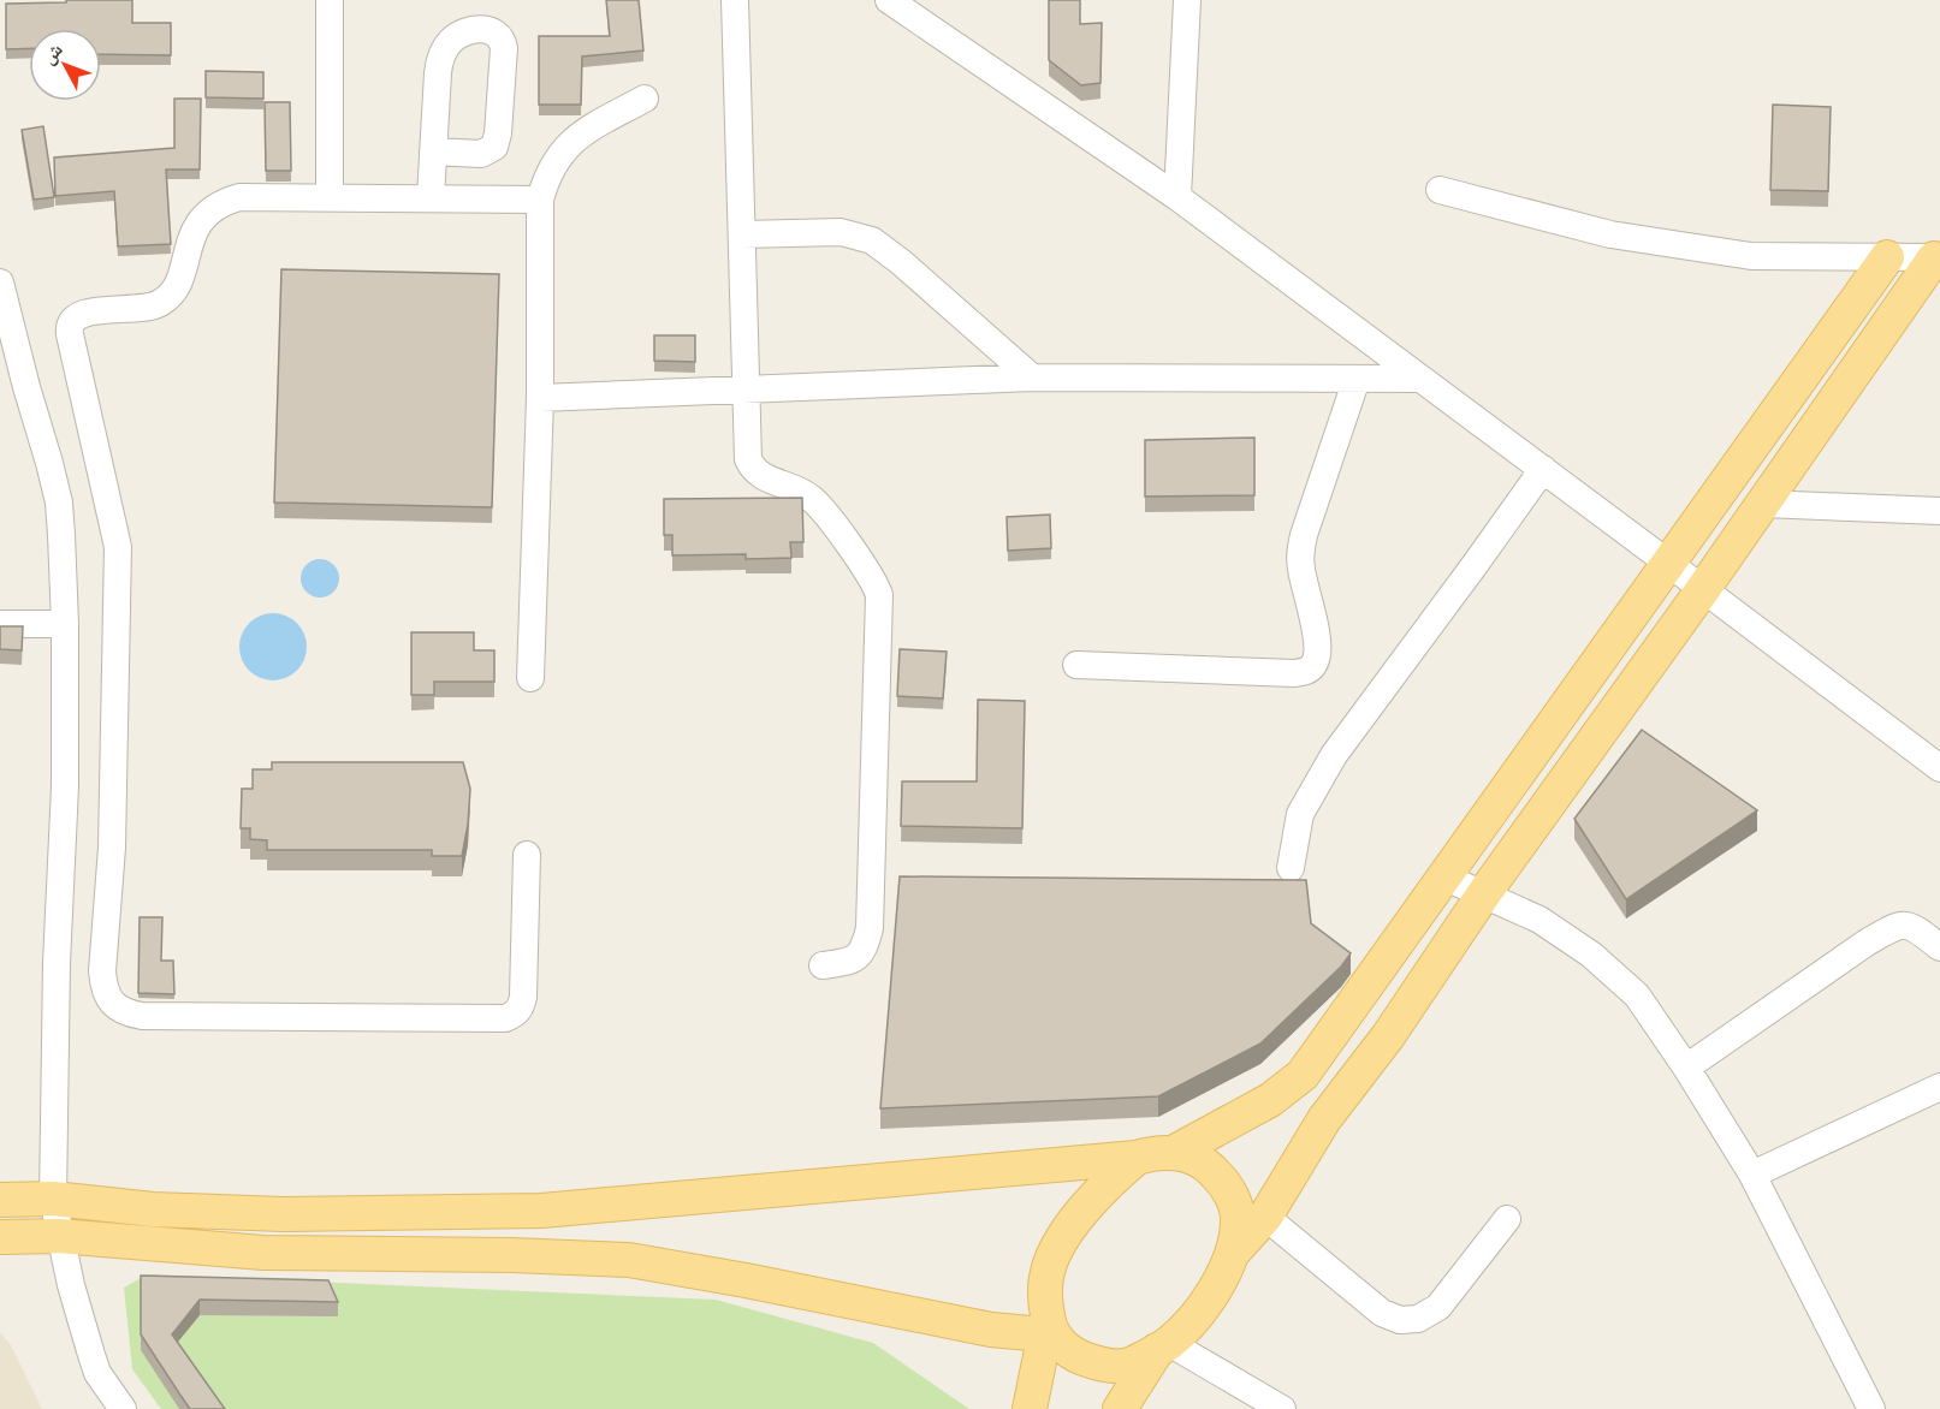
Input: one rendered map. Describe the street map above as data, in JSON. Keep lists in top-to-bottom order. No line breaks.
{"north":"top left"}
